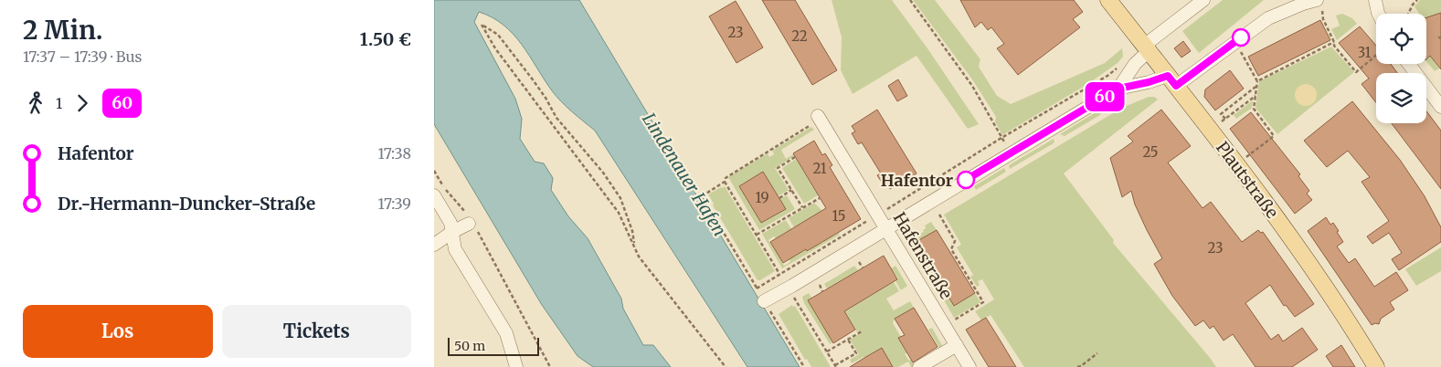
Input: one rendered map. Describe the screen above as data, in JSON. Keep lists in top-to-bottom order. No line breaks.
{"streets":{"main road":["Plautstraße"],"street":["Hafenstraße"]},"water":["Lindenauer Hafen"],"places":["Hafentor"],"lines":["bus line 60"],"house_numbers":["23","22","31","25","21","19","15","23"],"scale_bar":"50 m","page":{"heading":["2 Min.","17:37 – 17:39 · Bus","1.50 €"],"on_map":"60","legs":["1","60"],"list":[{"name":"Hafentor","value":"17:38"},{"name":"Dr.-Hermann-Duncker-Straße","value":"17:39"}],"buttons":["Los","Tickets"],"scale":"50 m"}}
